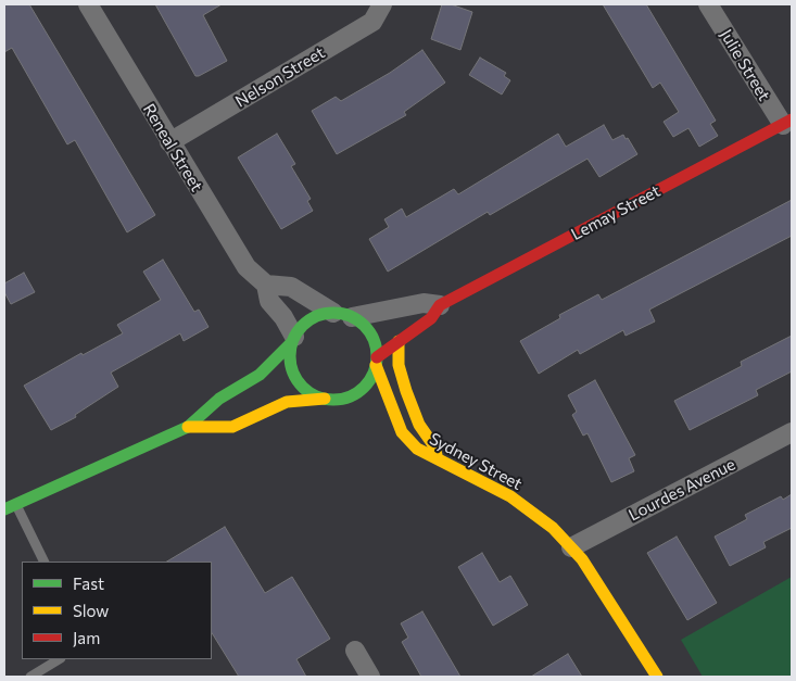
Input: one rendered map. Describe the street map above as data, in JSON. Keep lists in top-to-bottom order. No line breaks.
{"streets":{"street":["Julie Street","Nelson Street","Reneal Street","Lemay Street","Sydney Street","Lourdes Avenue"]},"crossings":[["Julie Street","Lemay Street"],["Nelson Street","Reneal Street"],["Reneal Street","Lemay Street"],["Reneal Street","Sydney Street"],["Lemay Street","Sydney Street"],["Sydney Street","Lourdes Avenue"]],"legend":["Fast","Slow","Jam"]}
